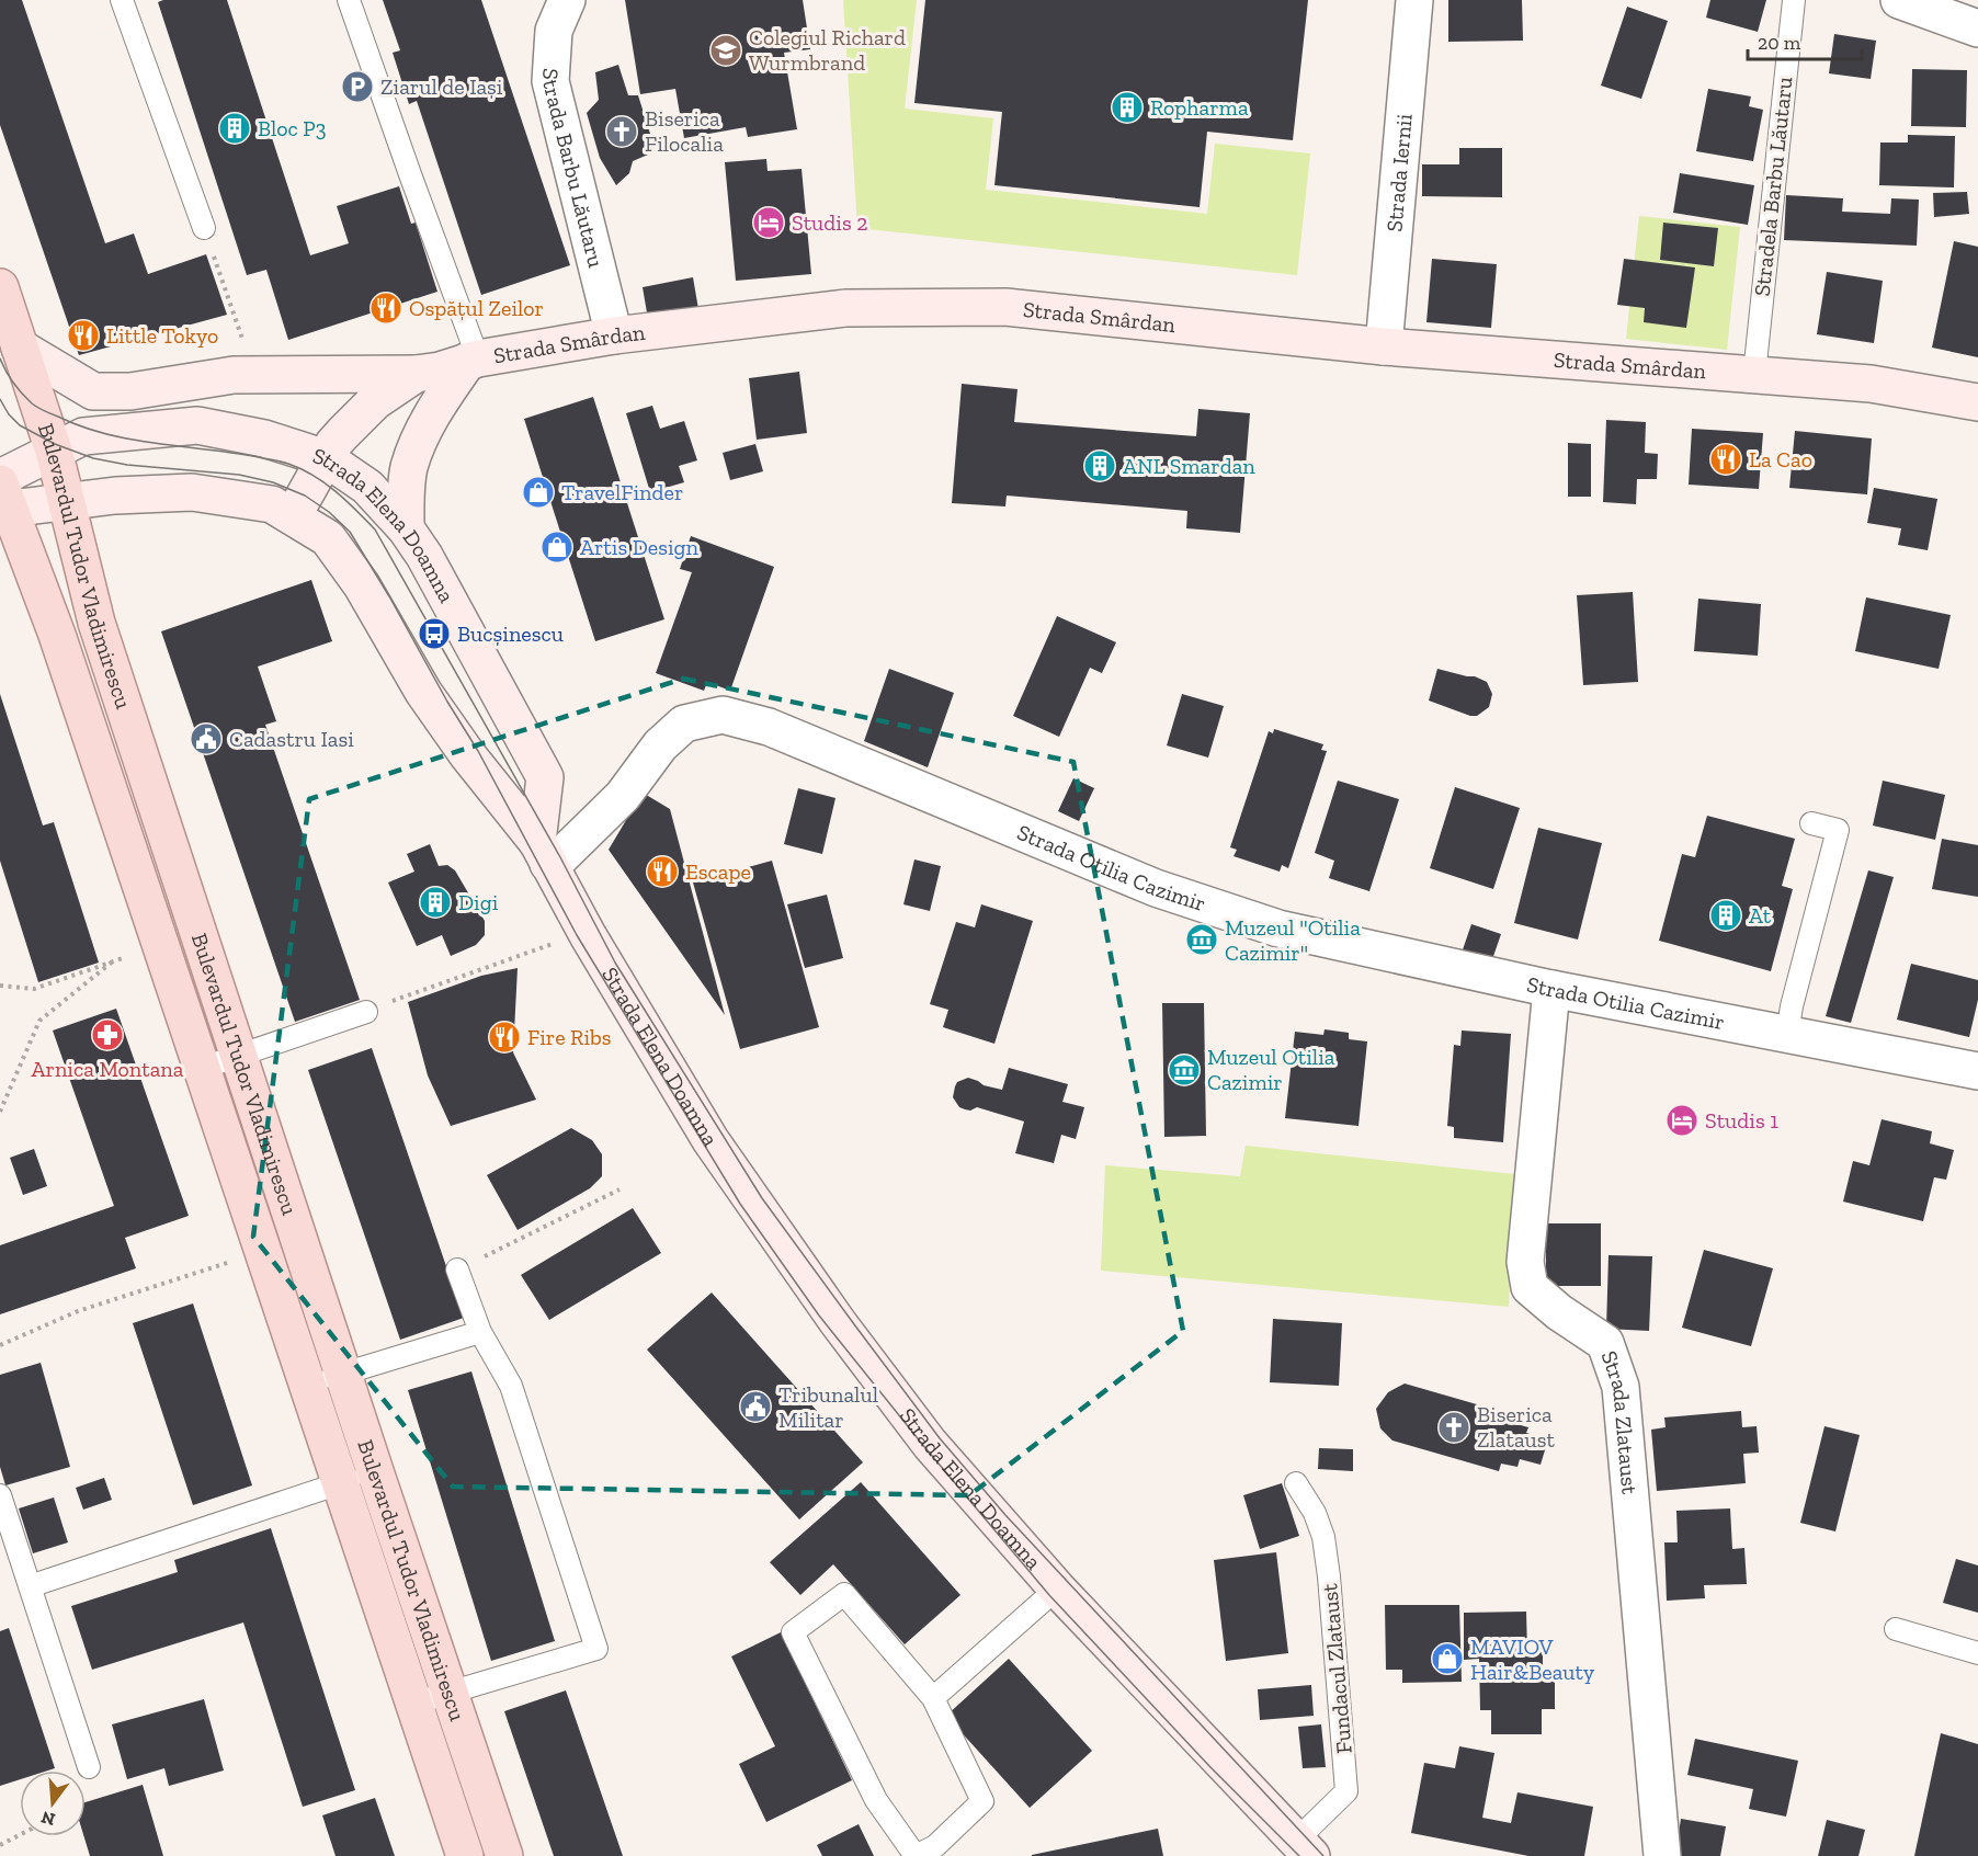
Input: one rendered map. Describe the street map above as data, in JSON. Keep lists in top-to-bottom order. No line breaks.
{"streets":{"main road":["Strada Smârdan","Strada Elena Doamna","Bulevardul Tudor Vladimirescu"],"street":["Strada Barbu Lăutaru","Strada Iernii","Strada Otilia Cazimir","Strada Zlataust"],"lane":["Stradela Barbu Lăutaru","Fundacul Zlataust"]},"crossings":[["Strada Barbu Lăutaru","Strada Smârdan"],["Strada Iernii","Strada Smârdan"],["Stradela Barbu Lăutaru","Strada Smârdan"],["Strada Smârdan","Strada Elena Doamna"],["Strada Elena Doamna","Bulevardul Tudor Vladimirescu"],["Strada Elena Doamna","Strada Otilia Cazimir"],["Strada Elena Doamna","Fundacul Zlataust"],["Strada Otilia Cazimir","Strada Zlataust"]],"places":{"school or university":["Colegiul Richard Wurmbrand"],"parking":["Ziarul de Iași"],"building":["Ropharma","Bloc P3","ANL Smardan","Digi","At"],"church":["Biserica Filocalia","Biserica Zlataust"],"hotel":["Studis 2","Studis 1"],"restaurant":["Ospățul Zeilor","Little Tokyo","La Cao","Escape","Fire Ribs"],"shop":["TravelFinder","Artis Design","MAVIOV Hair&Beauty"],"bus stop":["Bucșinescu"],"public building":["Cadastru Iasi","Tribunalul Militar"],"museum":["Muzeul \"Otilia Cazimir\"","Muzeul Otilia Cazimir"],"pharmacy":["Arnica Montana"]},"scale_bar":"20 m","north":"bottom"}
